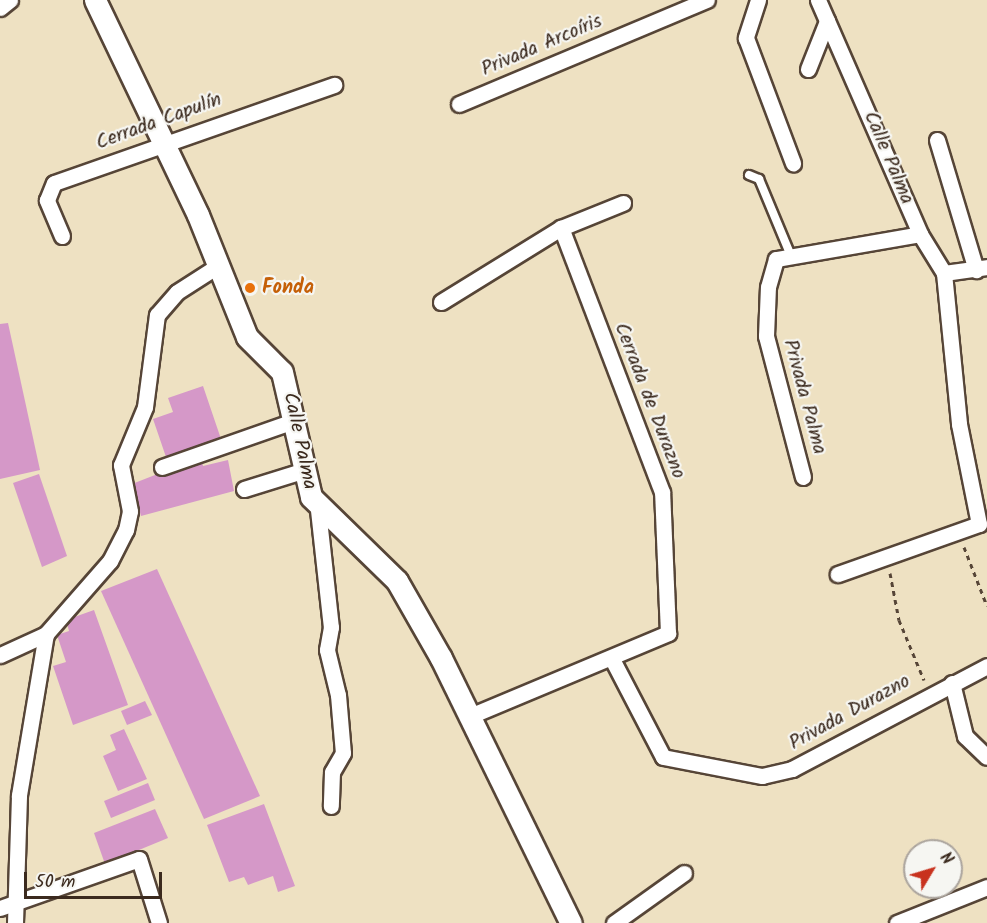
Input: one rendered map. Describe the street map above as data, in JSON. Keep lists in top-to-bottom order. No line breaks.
{"streets":{"street":["Privada Arcoíris","Cerrada Capulín","Calle Palma","Privada Palma","Cerrada de Durazno","Privada Durazno"]},"crossings":[["Cerrada Capulín","Calle Palma"],["Calle Palma","Cerrada de Durazno"],["Cerrada de Durazno","Privada Durazno"]],"places":["Fonda"],"scale_bar":"50 m","north":"top right"}
